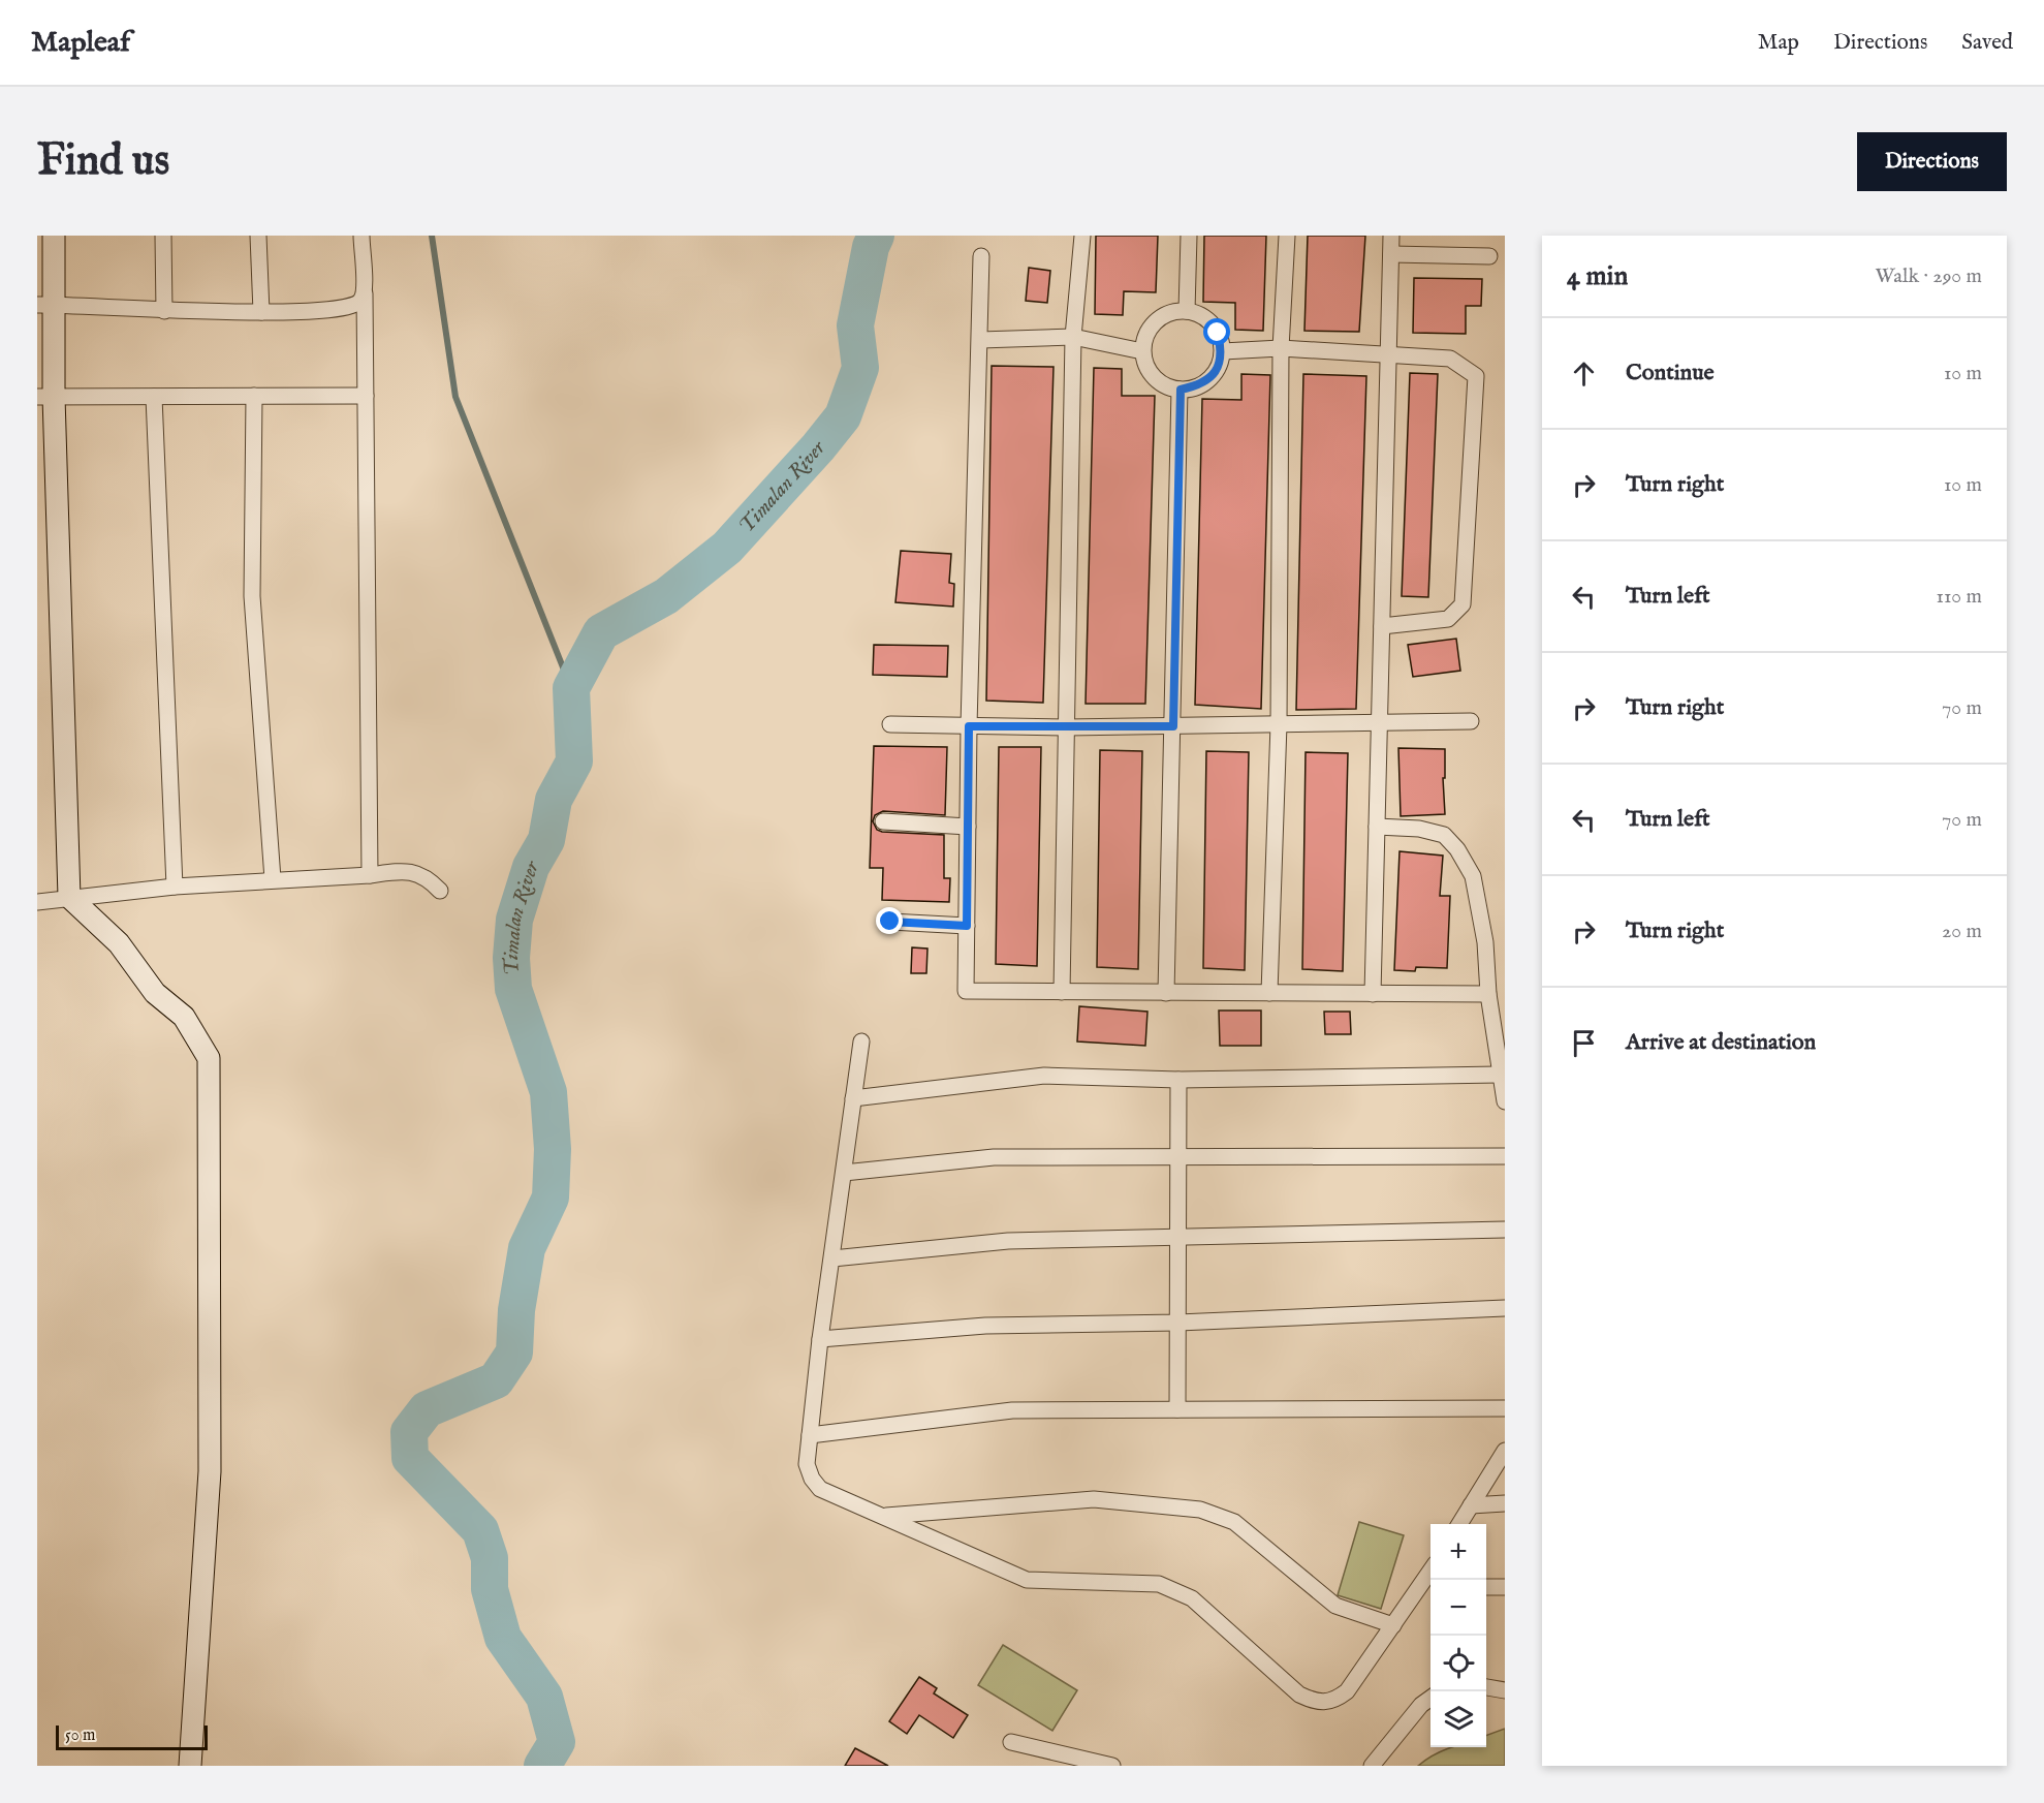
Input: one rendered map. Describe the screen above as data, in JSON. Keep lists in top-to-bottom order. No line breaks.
{"water":["Timalan River"],"scale_bar":"50 m","page":{"header":"Mapleaf","nav":["Map","Directions","Saved"],"buttons":"Directions","title":"Find us","heading":["4 min","Walk · 290 m"],"list":[["Continue","10 m"],["Turn right","10 m"],["Turn left","110 m"],["Turn right","70 m"],["Turn left","70 m"],["Turn right","20 m"],"Arrive at destination"],"map_buttons":["+","−"],"scale":"50 m"}}
